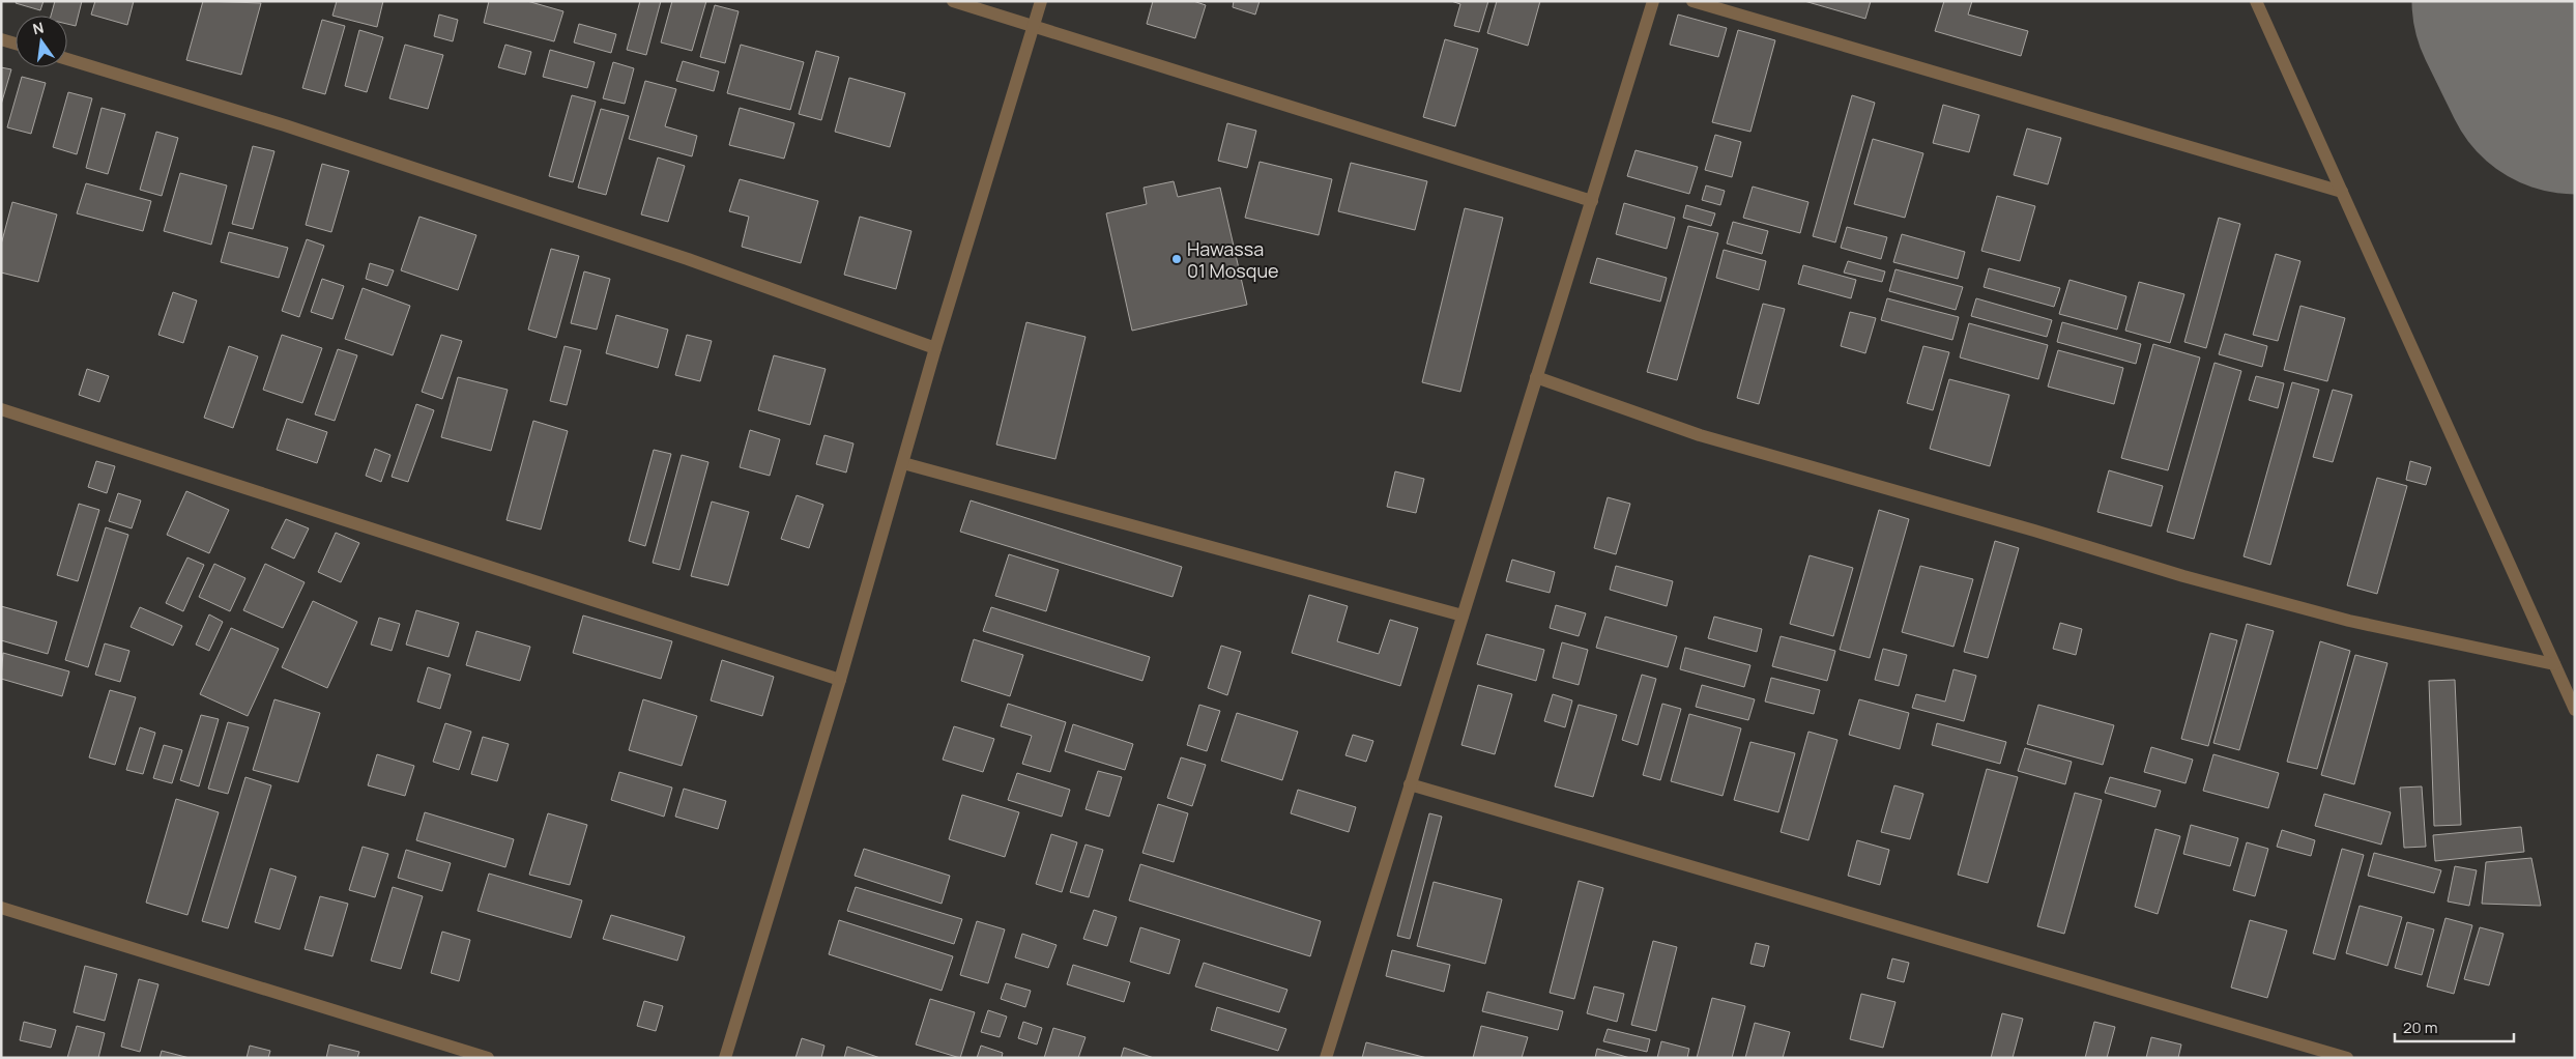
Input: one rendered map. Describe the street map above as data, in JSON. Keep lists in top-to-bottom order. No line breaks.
{"places":["Hawassa 01 Mosque"],"scale_bar":"20 m","north":"top"}
